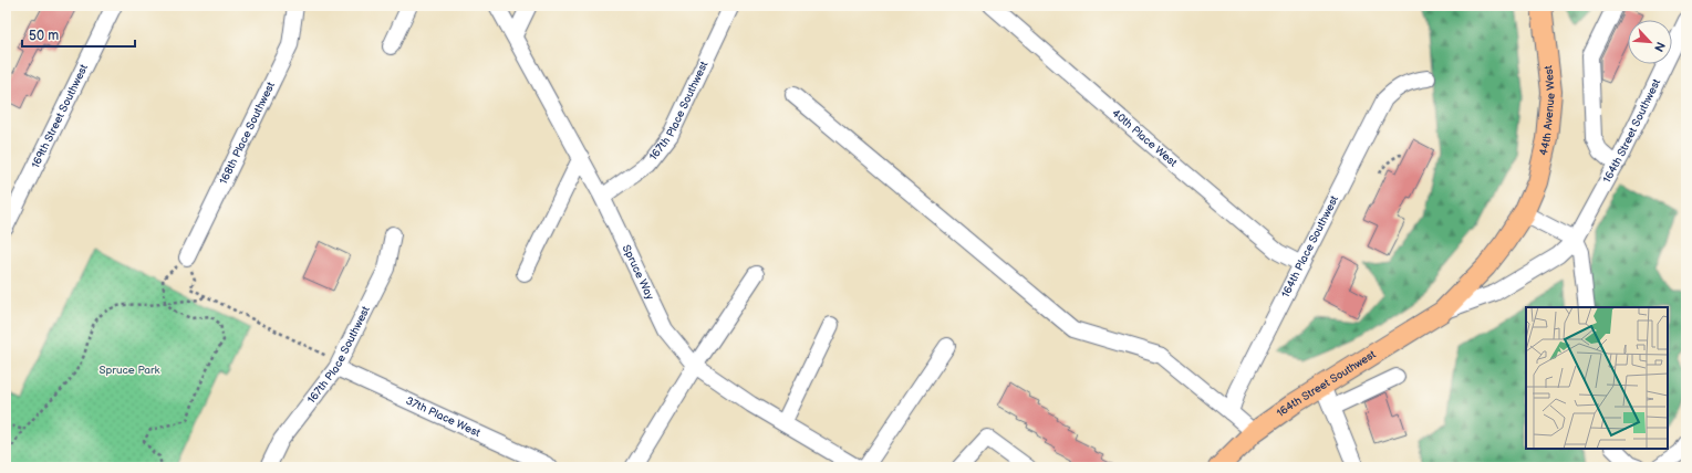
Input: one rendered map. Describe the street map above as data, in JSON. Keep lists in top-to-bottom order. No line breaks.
{"streets":{"main road":["44th Avenue West","164th Street Southwest"],"street":["167th Place Southwest","169th Street Southwest","168th Place Southwest","40th Place West","164th Place Southwest","Spruce Way","37th Place West"]},"crossings":[["167th Place Southwest","Spruce Way"],["167th Place Southwest","37th Place West"],["44th Avenue West","164th Street Southwest"],["40th Place West","164th Place Southwest"]],"parks":["Spruce Park"],"scale_bar":"50 m","north":"bottom right"}
